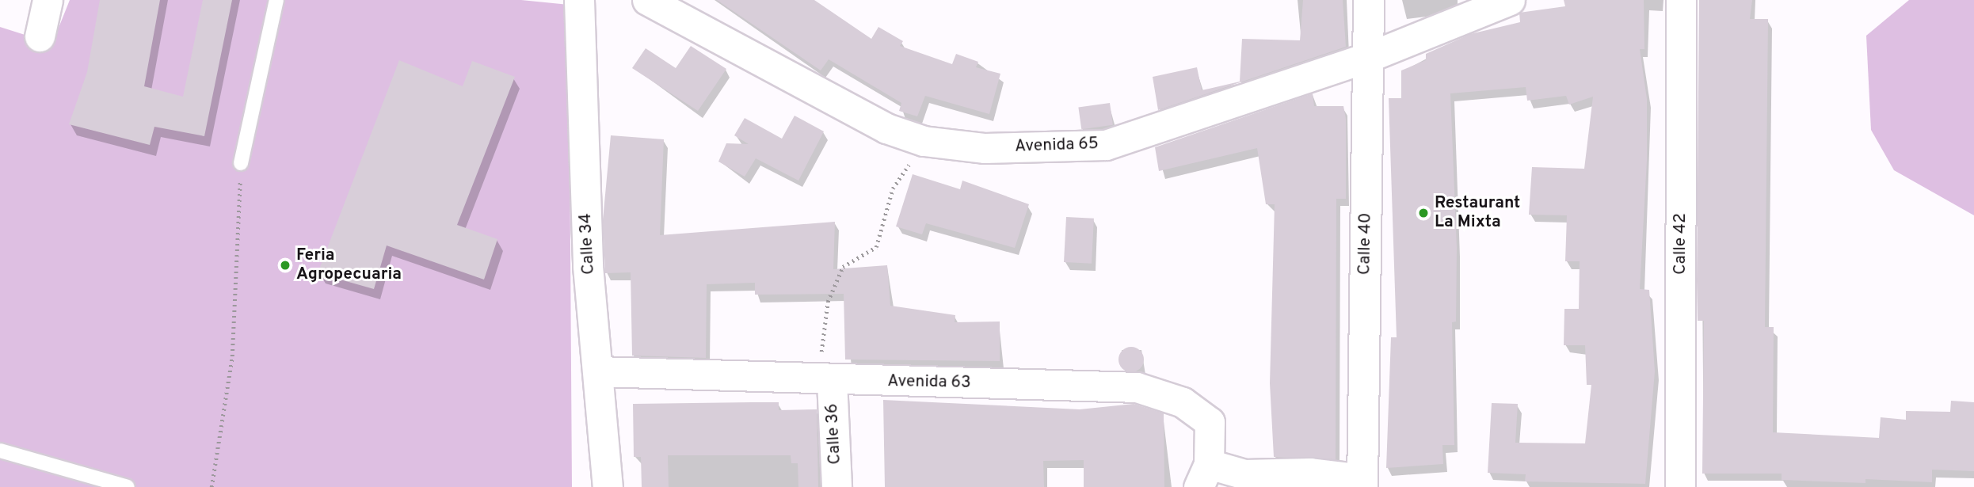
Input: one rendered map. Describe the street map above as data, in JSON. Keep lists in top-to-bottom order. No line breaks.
{"streets":{"main road":["Calle 40"],"street":["Avenida 65","Calle 34","Calle 42","Avenida 63","Calle 36"]},"crossings":[["Avenida 65","Calle 40"],["Calle 34","Avenida 63"],["Avenida 63","Calle 36"]],"places":["Restaurant La Mixta","Feria Agropecuaria"]}
